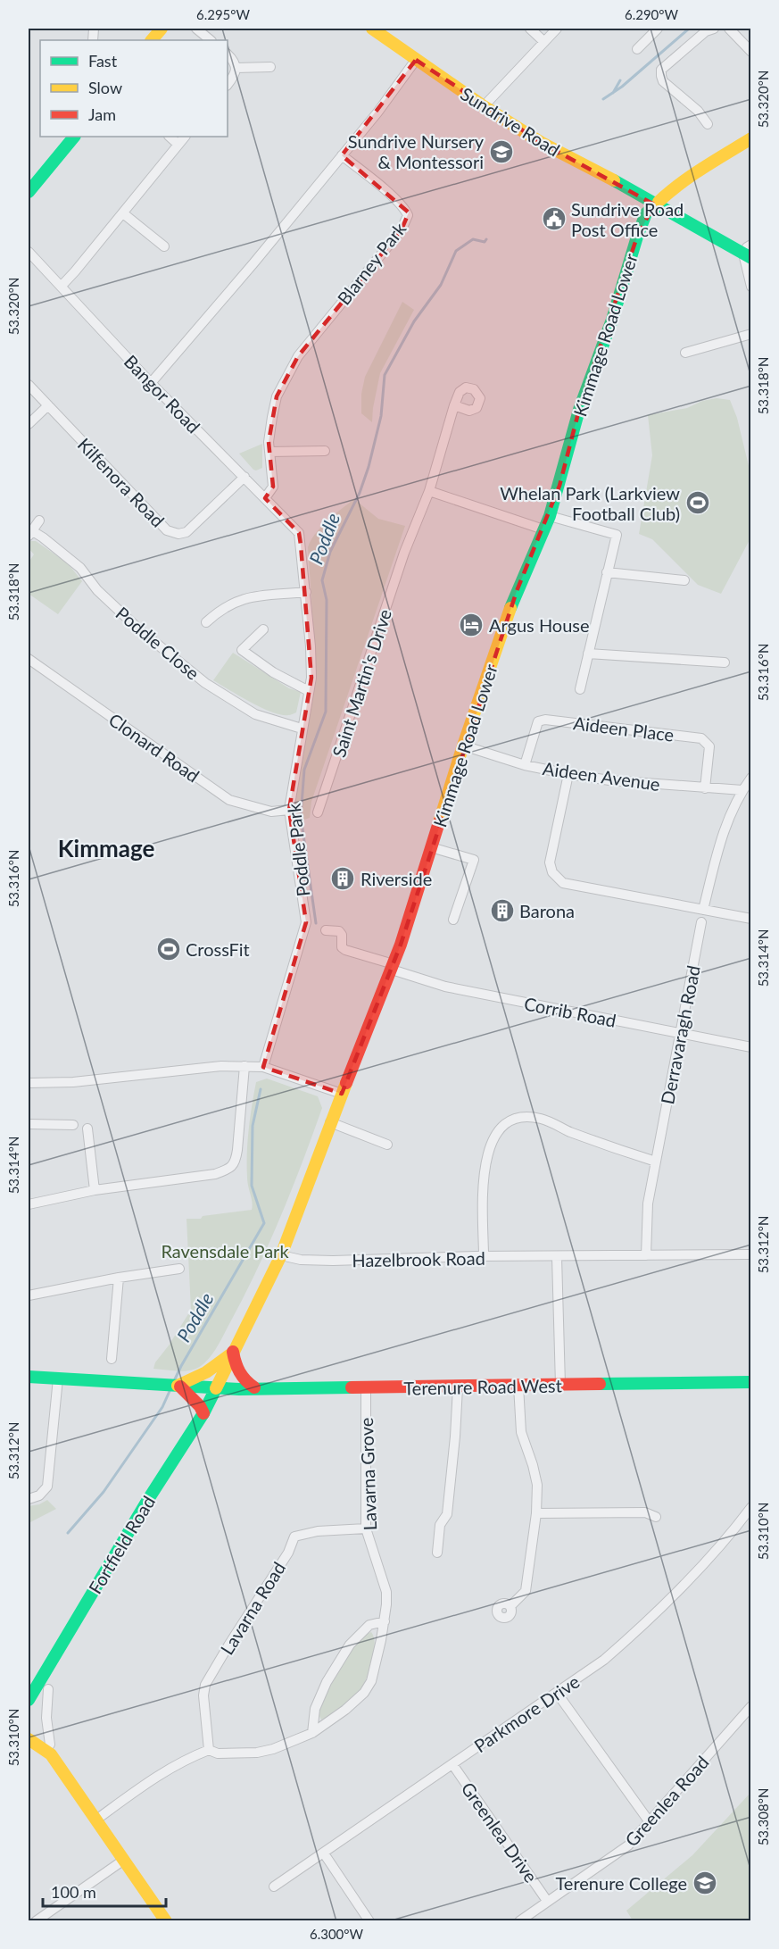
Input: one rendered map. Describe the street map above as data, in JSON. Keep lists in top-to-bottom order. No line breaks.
{"streets":{"main road":["Sundrive Road","Kimmage Road Lower","Terenure Road West","Fortfield Road"],"street":["Blarney Park","Bangor Road","Kilfenora Road","Poddle Close","Saint Martin's Drive","Aideen Place","Clonard Road","Aideen Avenue","Poddle Park","Corrib Road","Derravaragh Road","Hazelbrook Road","Lavarna Grove","Lavarna Road","Parkmore Drive","Greenlea Road","Greenlea Drive"]},"crossings":[["Sundrive Road","Kimmage Road Lower"],["Kimmage Road Lower","Aideen Avenue"],["Kimmage Road Lower","Corrib Road"],["Kimmage Road Lower","Hazelbrook Road"],["Kimmage Road Lower","Terenure Road West"],["Kimmage Road Lower","Fortfield Road"],["Bangor Road","Kilfenora Road"],["Bangor Road","Poddle Park"],["Poddle Close","Poddle Park"],["Aideen Place","Aideen Avenue"],["Clonard Road","Poddle Park"],["Corrib Road","Derravaragh Road"],["Derravaragh Road","Hazelbrook Road"],["Terenure Road West","Lavarna Grove"],["Terenure Road West","Fortfield Road"],["Lavarna Grove","Lavarna Road"],["Parkmore Drive","Greenlea Drive"],["Greenlea Road","Greenlea Drive"]],"districts":["Kimmage"],"water":["Poddle"],"parks":["Ravensdale Park"],"places":{"school or university":["Sundrive Nursery & Montessori","Terenure College"],"public building":["Sundrive Road Post Office"],"sports":["Whelan Park (Larkview Football Club)","CrossFit"],"hotel":["Argus House"],"building":["Riverside","Barona"]},"legend":["Fast","Slow","Jam"],"scale_bar":"100 m","coordinates":["6.295°W","6.290°W","53.320°N","53.318°N","53.316°N","53.314°N","53.312°N","53.310°N","53.308°N","6.300°W"]}
